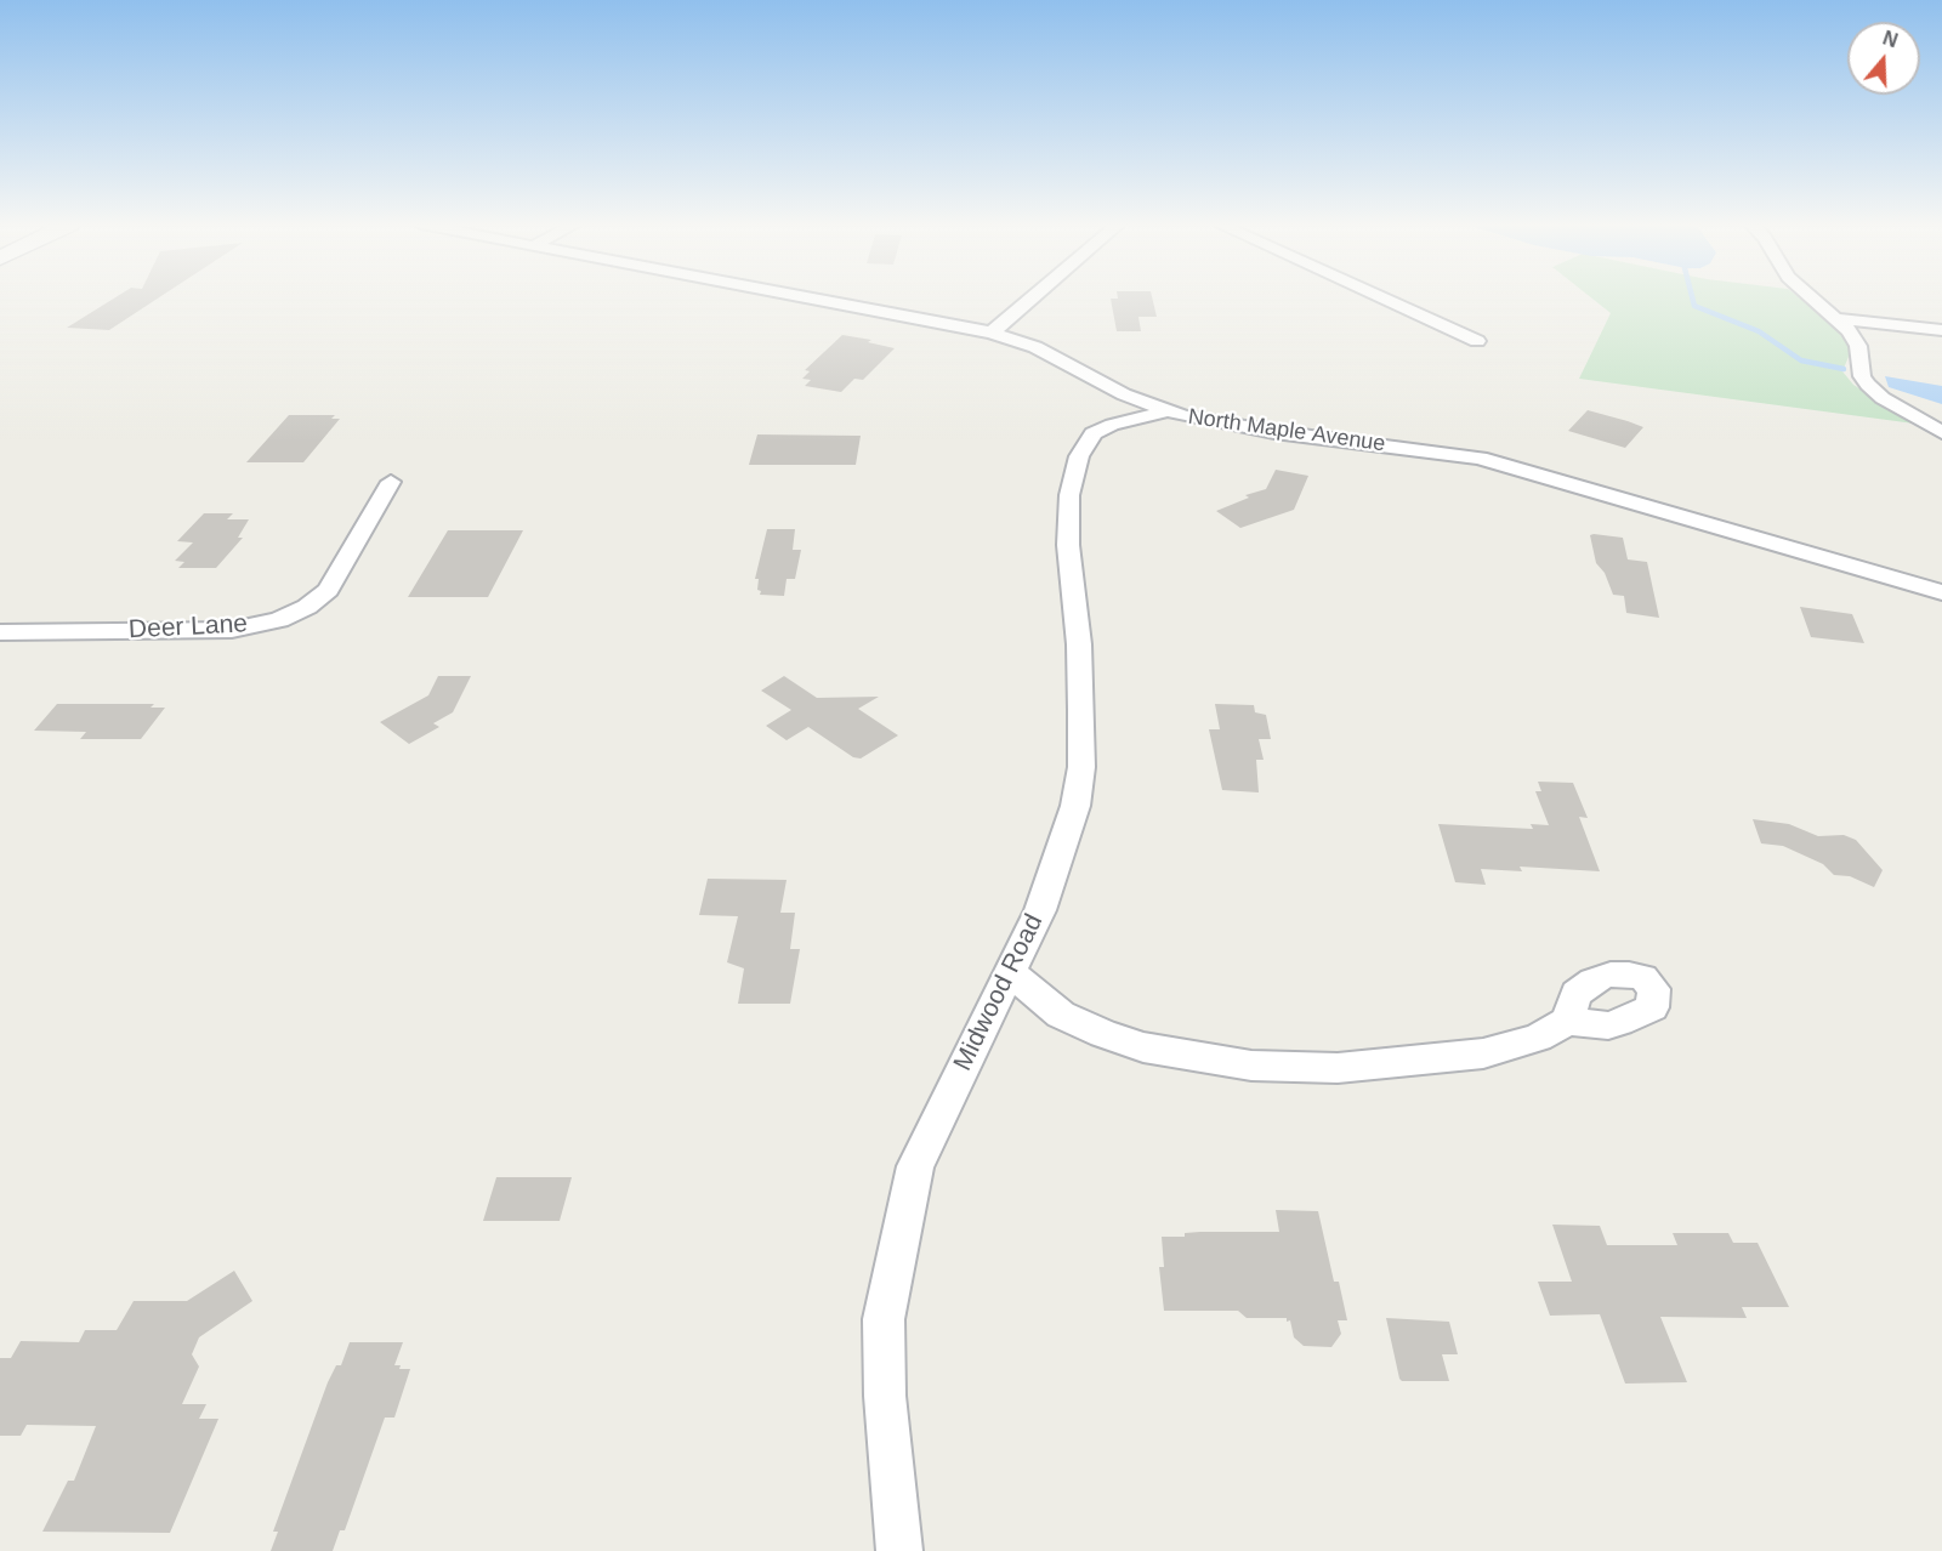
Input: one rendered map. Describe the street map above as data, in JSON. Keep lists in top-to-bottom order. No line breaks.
{"streets":{"street":["North Maple Avenue","Deer Lane","Midwood Road"]},"crossings":[["North Maple Avenue","Midwood Road"]],"north":"top"}
